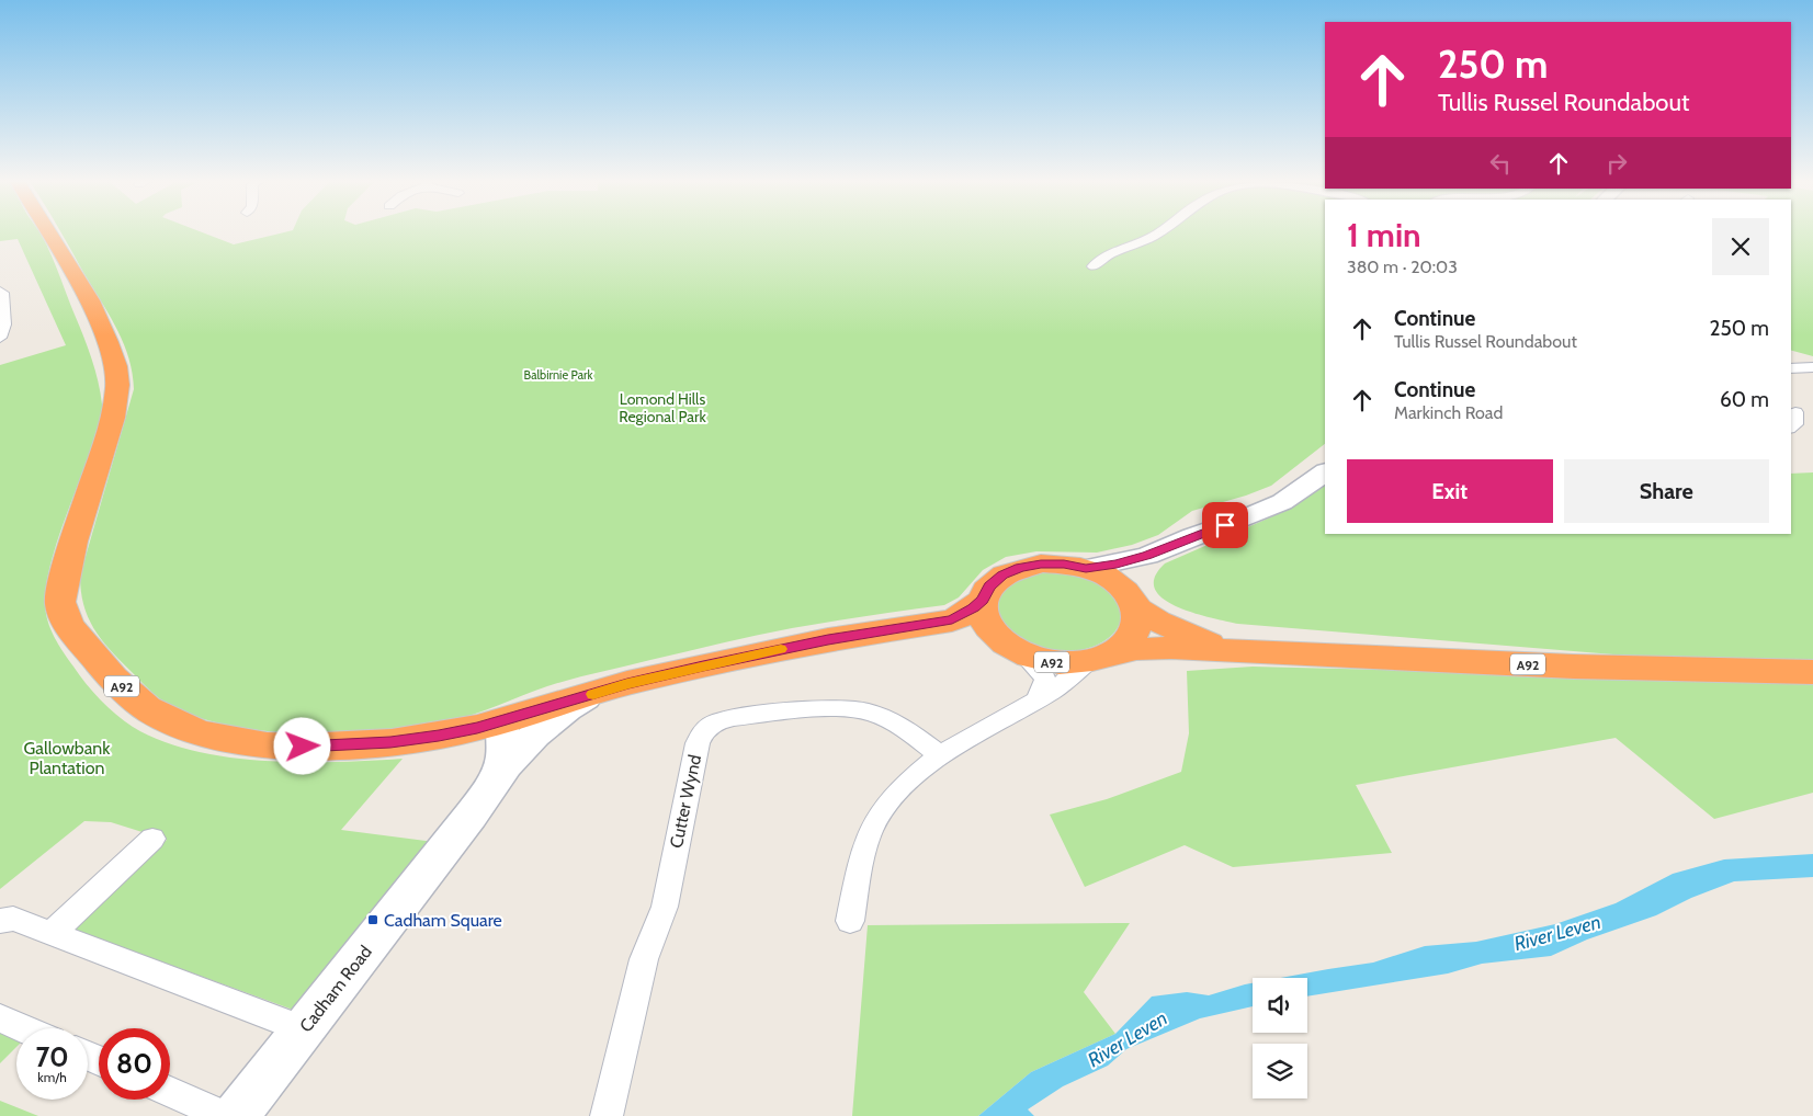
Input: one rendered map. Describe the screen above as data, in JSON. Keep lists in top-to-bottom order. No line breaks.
{"streets":{"highway":["A92"],"main road":["Cadham Road"],"street":["Cutter Wynd"]},"crossings":[["A92","Cadham Road"]],"water":["River Leven"],"parks":["Balbirnie Park","Lomond Hills Regional Park","Gallowbank Plantation"],"places":{"transit":["Cadham Square"]},"page":{"turn":["250 m","Tullis Russel Roundabout"],"heading":["1 min","380 m · 20:03"],"list":[{"name":"Continue","note":"Tullis Russel Roundabout","value":"250 m"},{"name":"Continue","note":"Markinch Road","value":"60 m"}],"buttons":["Exit","Share"],"speed":"70 km/h","limit":"80"}}
